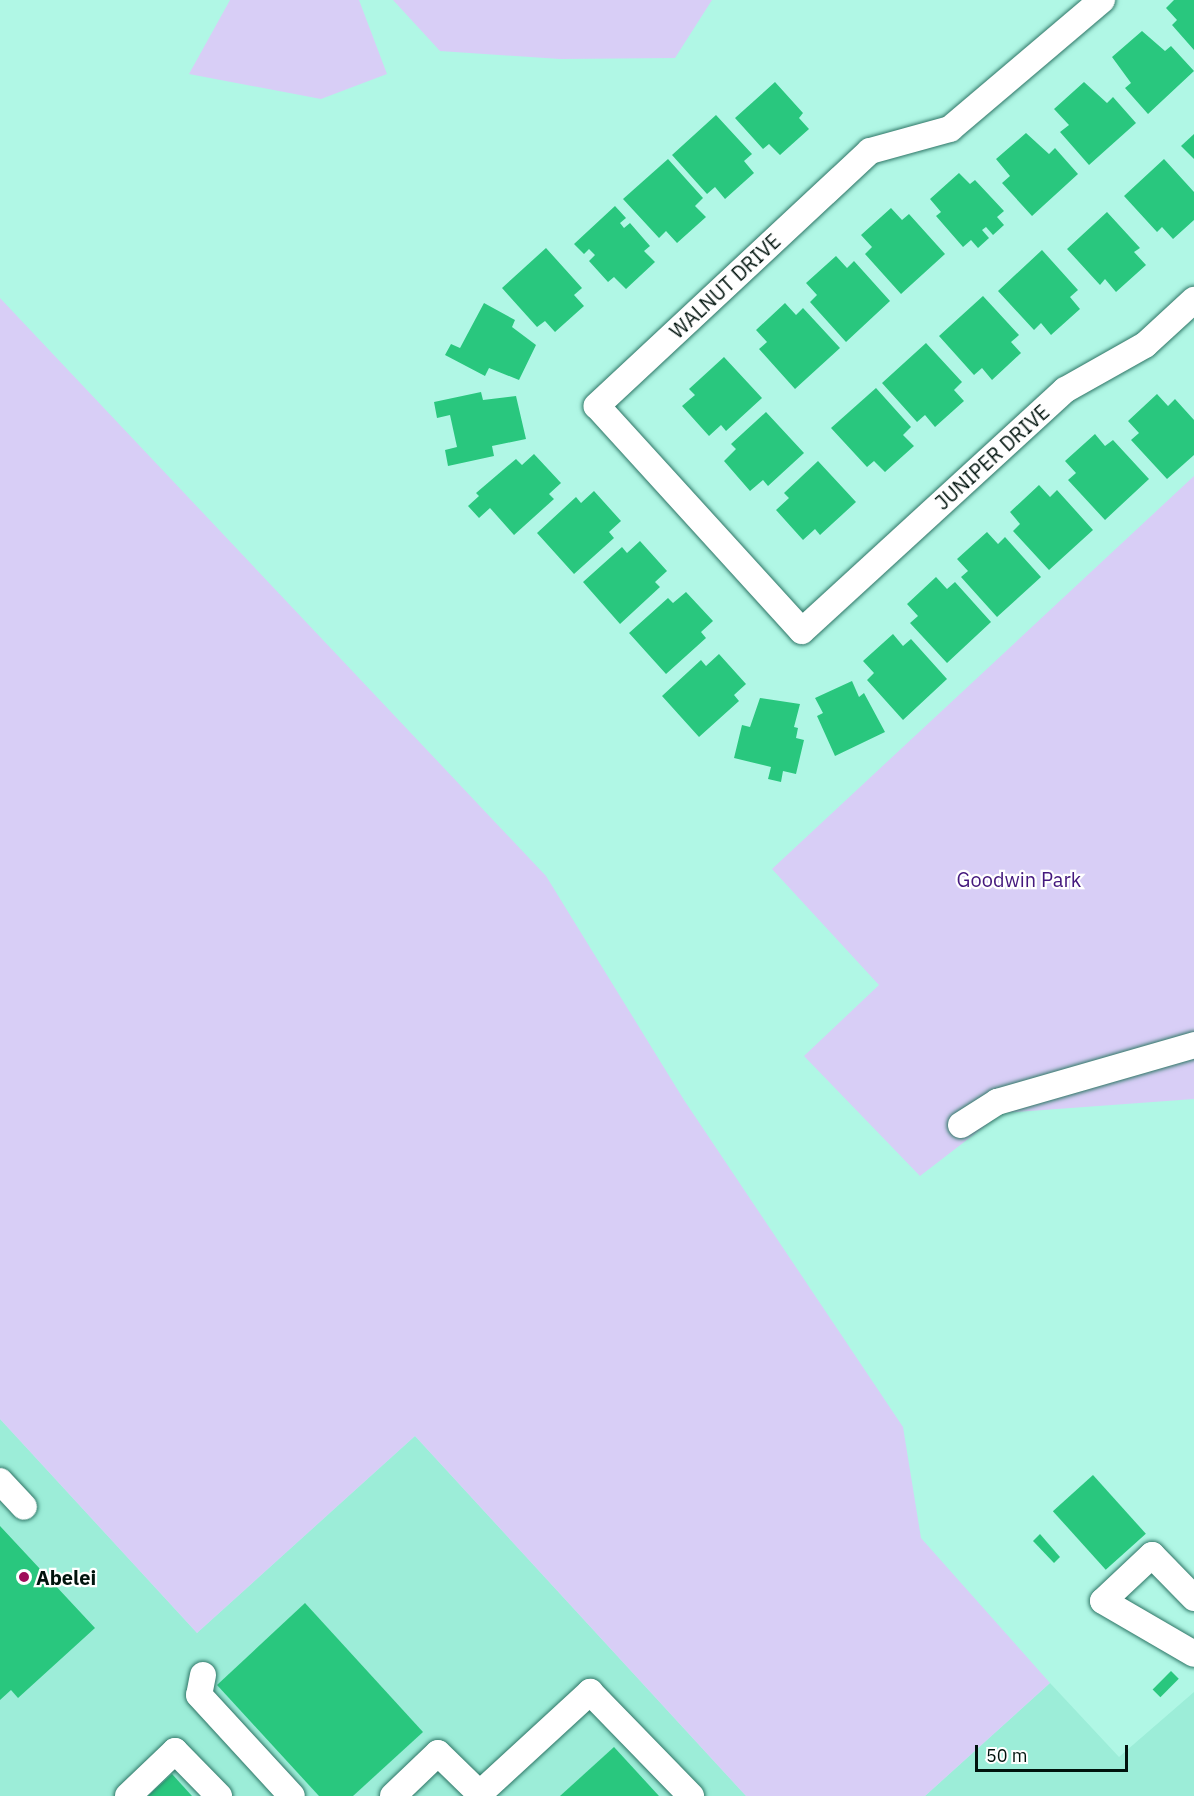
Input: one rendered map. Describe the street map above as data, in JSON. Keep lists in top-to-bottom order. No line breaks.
{"streets":{"street":["WALNUT DRIVE","JUNIPER DRIVE"]},"crossings":[["WALNUT DRIVE","JUNIPER DRIVE"]],"parks":["Goodwin Park"],"places":["Abelei"],"scale_bar":"50 m"}
